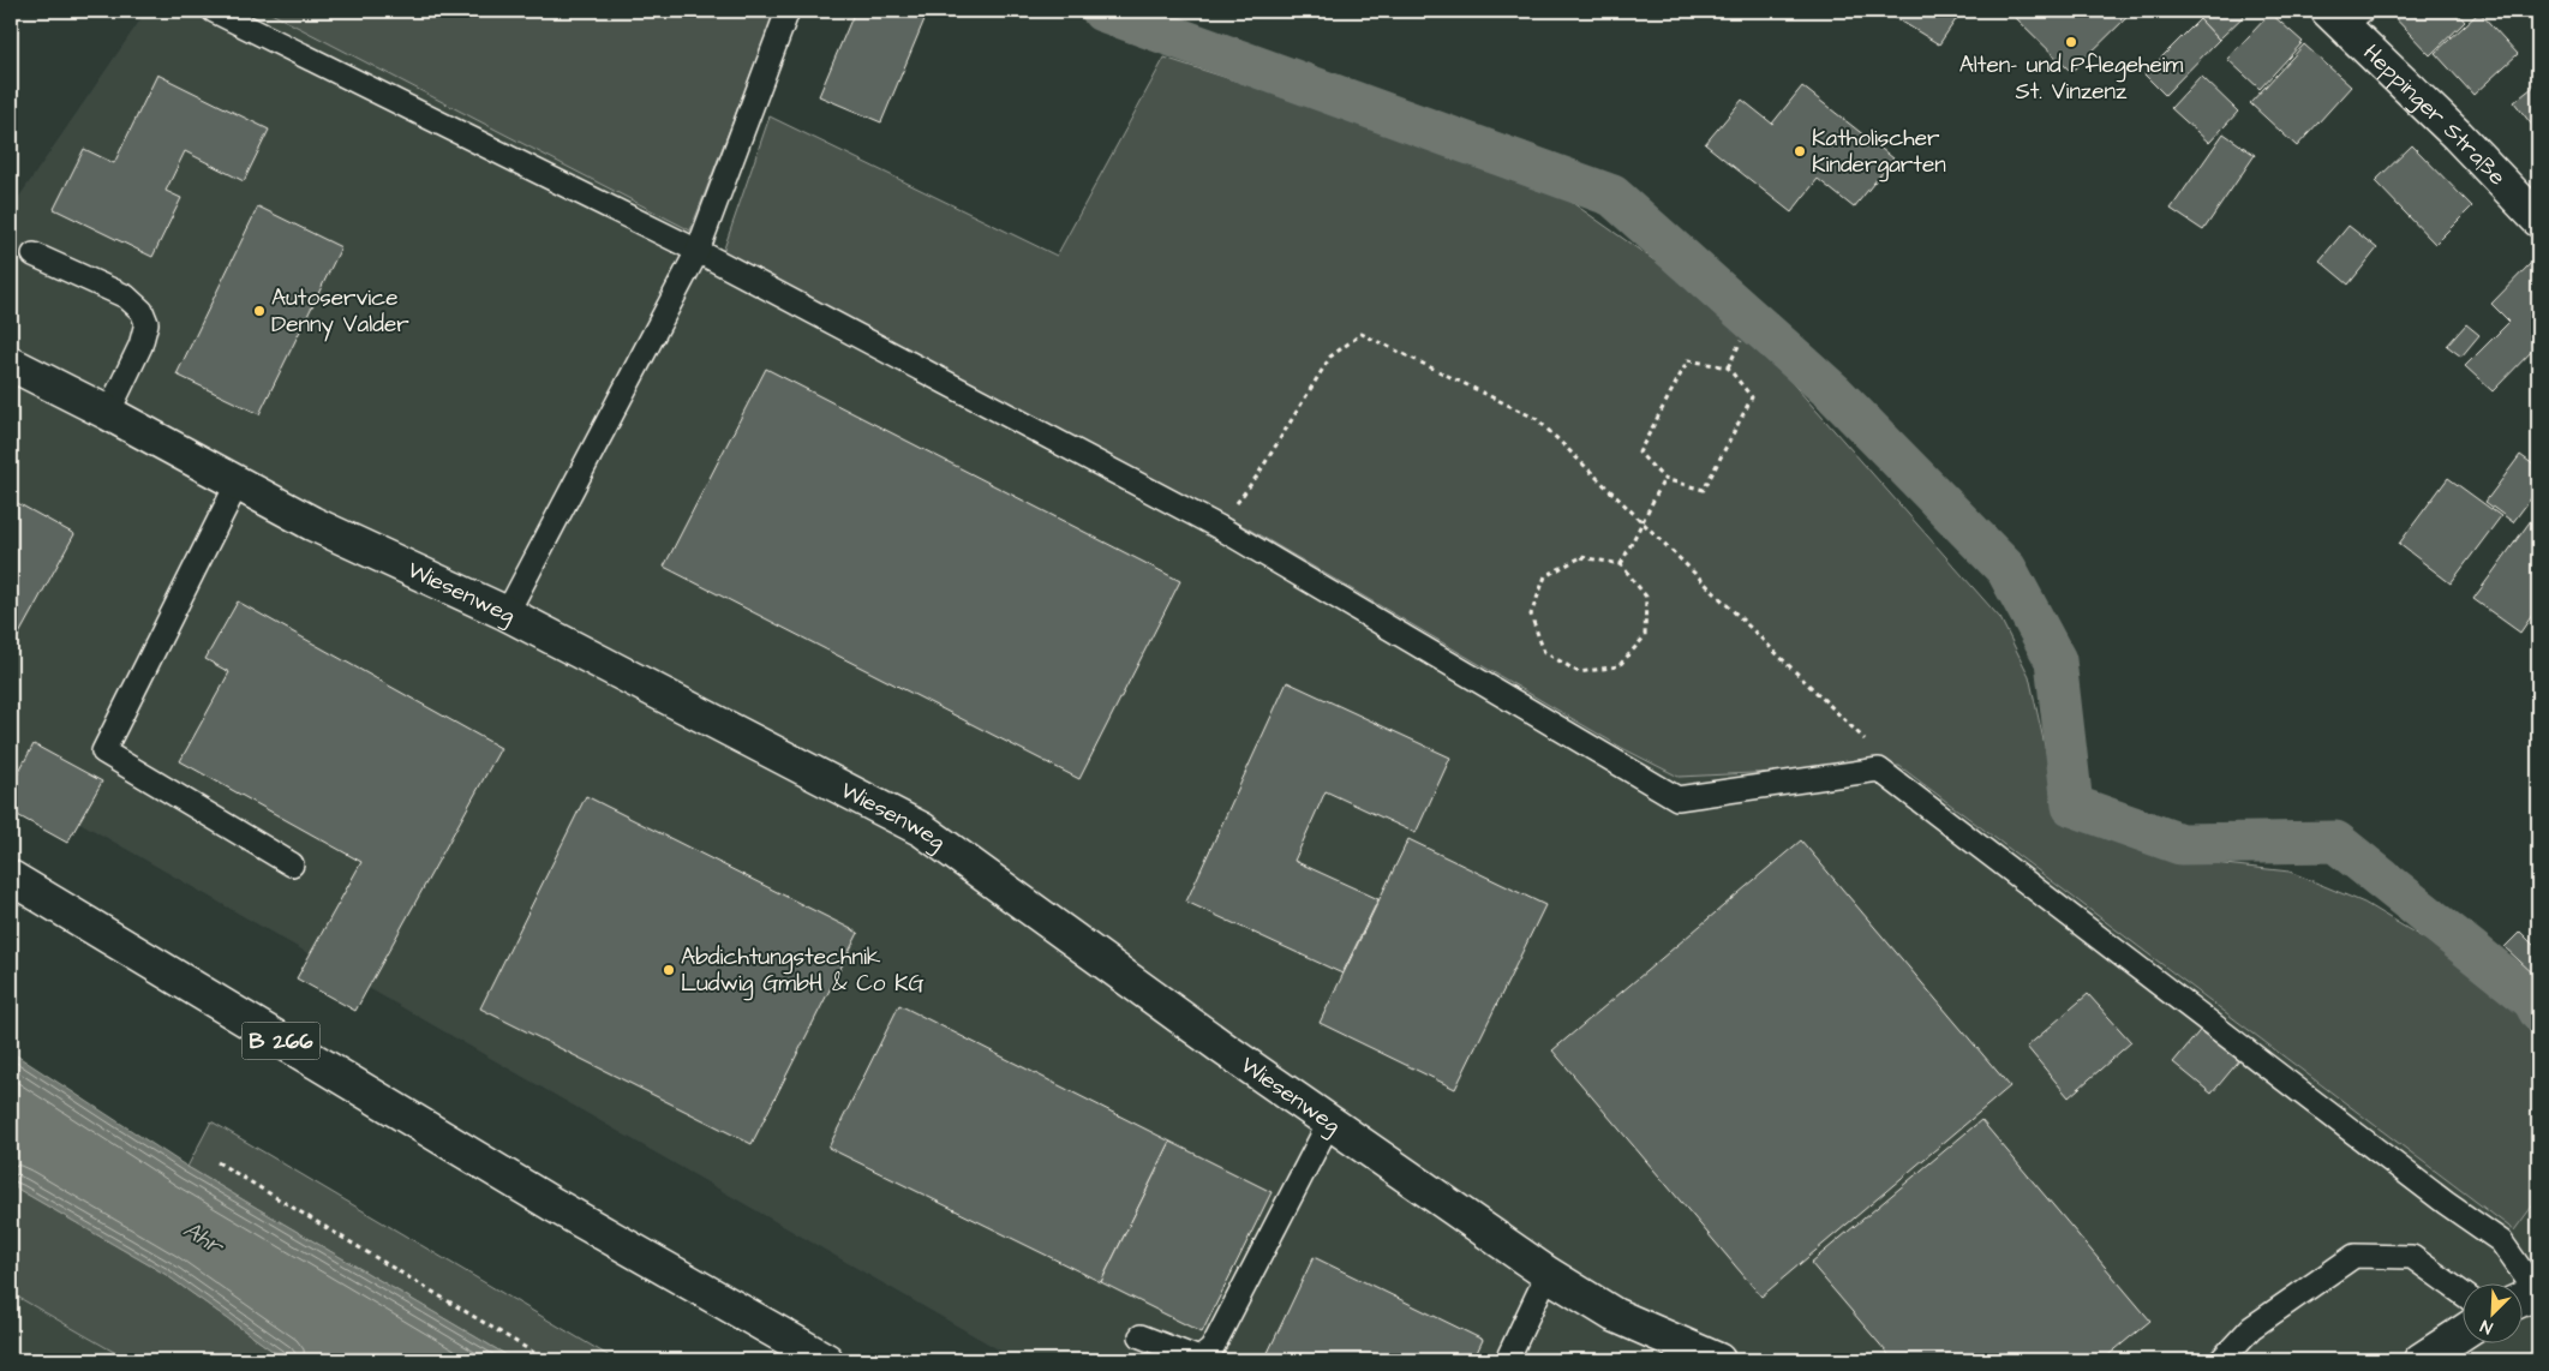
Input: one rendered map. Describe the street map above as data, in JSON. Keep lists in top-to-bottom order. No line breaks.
{"streets":{"main road":["Heppinger Straße","Wiesenweg","B 266"]},"water":["Ahr"],"places":["Alten- und Pflegeheim St. Vinzenz","Katholischer Kindergarten","Autoservice Denny Valder","Abdichtungstechnik Ludwig GmbH & Co KG"],"north":"bottom left"}
